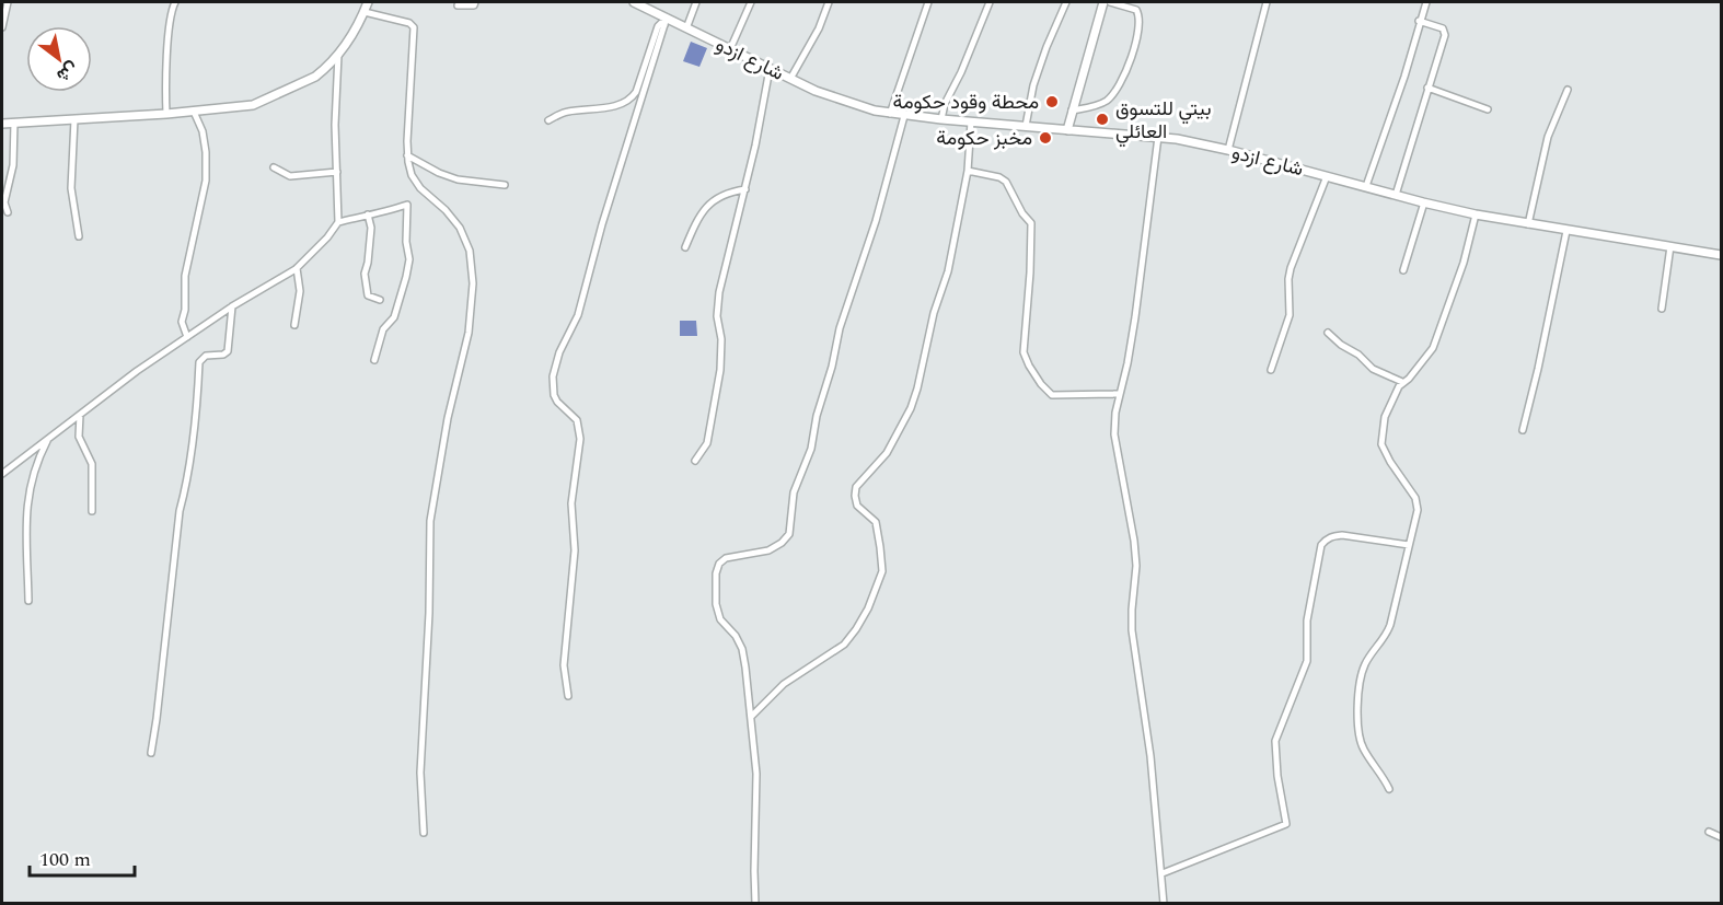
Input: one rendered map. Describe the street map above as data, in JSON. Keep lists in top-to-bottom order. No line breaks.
{"streets":{"street":["شارع ازدو"]},"places":["محطة وقود حكومة","بيتي للتسوق العائلي","مخبز حكومة"],"scale_bar":"100 m","north":"bottom right"}
